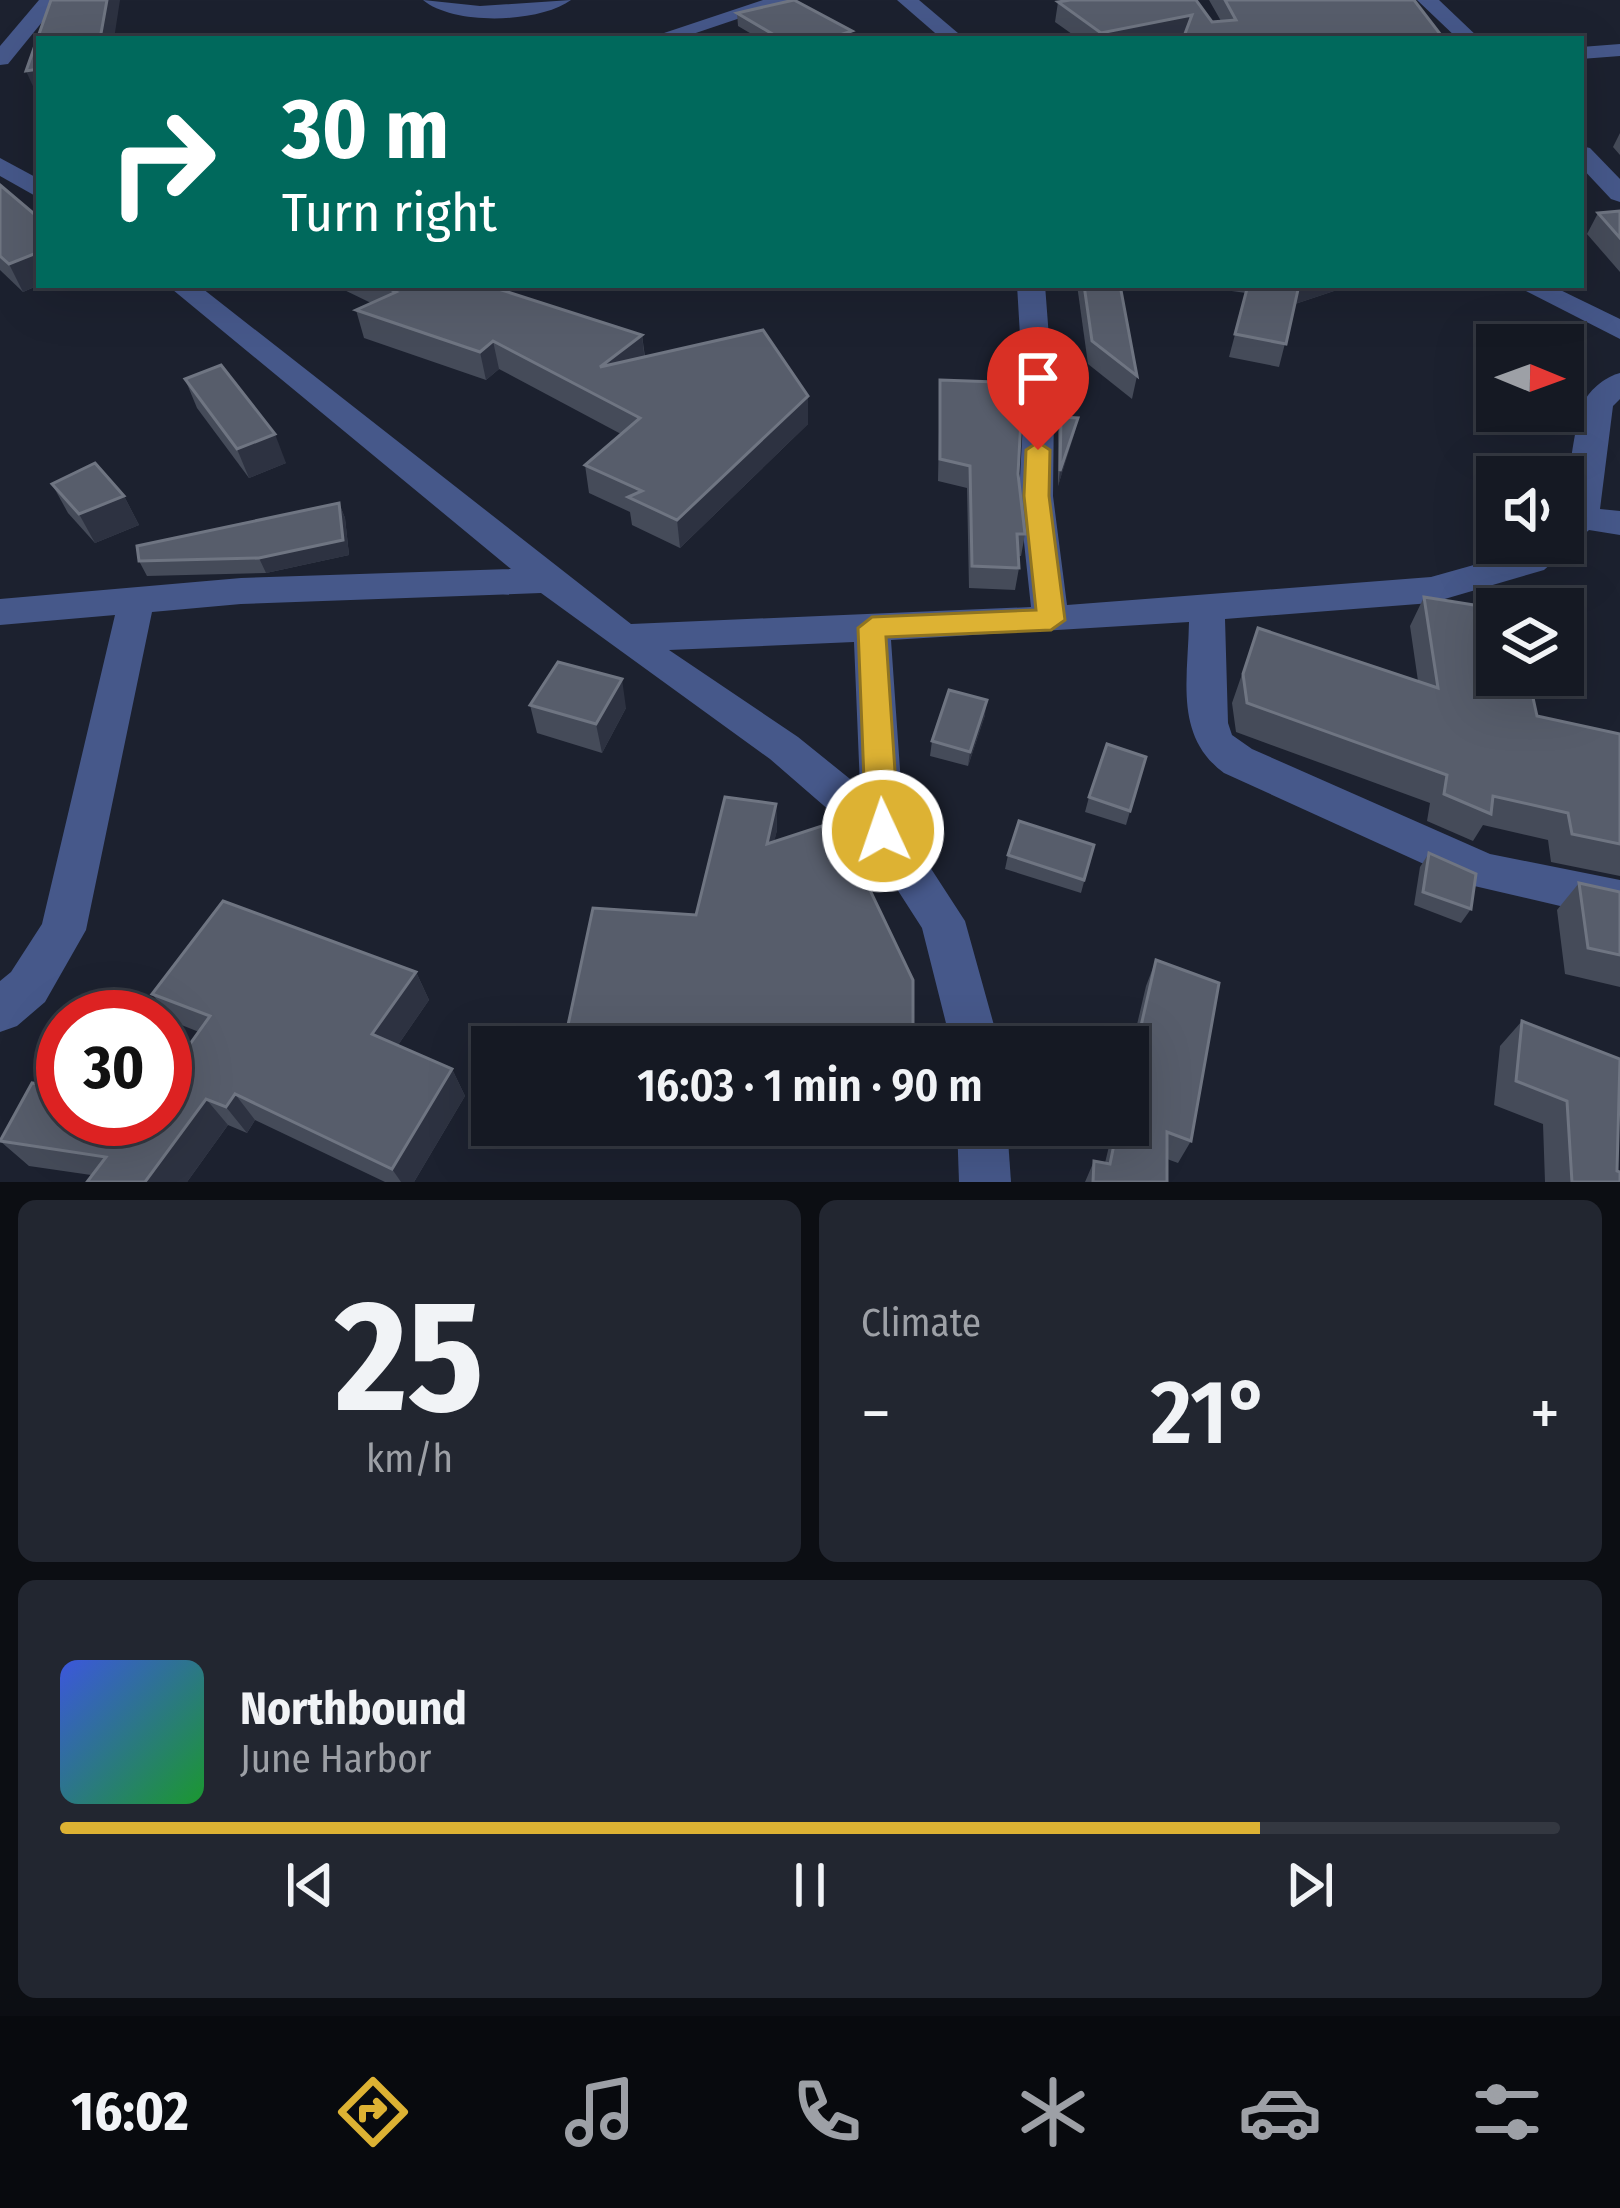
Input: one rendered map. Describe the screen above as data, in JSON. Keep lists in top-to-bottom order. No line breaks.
{"north":"right","page":{"turn":["30 m","Turn right"],"limit":"30","trip":"16:03 · 1 min · 90 m","tile":[["25","km/h"],"Climate"],"heat":["−","21°","+"],"song":["Northbound","June Harbor"],"tabs":"16:02"}}
